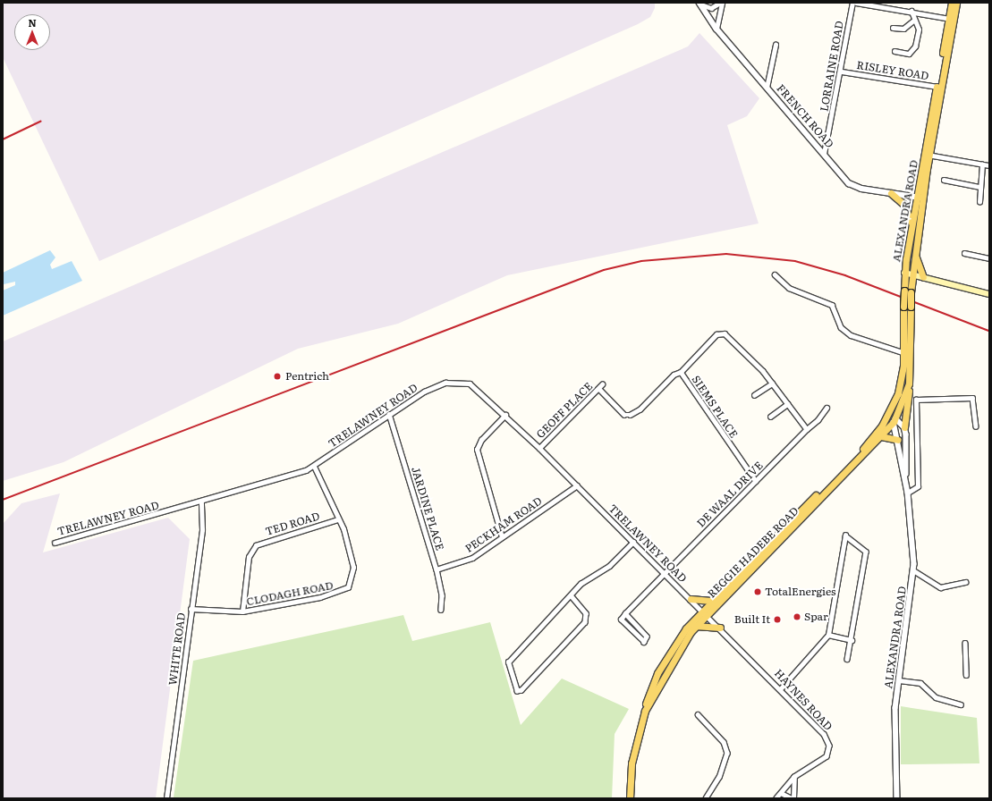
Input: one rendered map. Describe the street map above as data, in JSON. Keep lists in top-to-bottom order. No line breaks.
{"streets":{"main road":["ALEXANDRA ROAD","REGGIE HADEBE ROAD"],"street":["LORRAINE ROAD","RISLEY ROAD","FRENCH ROAD","SIEMS PLACE","GEOFF PLACE","TRELAWNEY ROAD","DE WAAL DRIVE","JARDINE PLACE","TED ROAD","PECKHAM ROAD","CLODAGH ROAD","WHITE ROAD","HAYNES ROAD"]},"crossings":[["LORRAINE ROAD","RISLEY ROAD"],["LORRAINE ROAD","FRENCH ROAD"],["RISLEY ROAD","ALEXANDRA ROAD"],["FRENCH ROAD","ALEXANDRA ROAD"],["ALEXANDRA ROAD","REGGIE HADEBE ROAD"],["SIEMS PLACE","DE WAAL DRIVE"],["GEOFF PLACE","TRELAWNEY ROAD"],["TRELAWNEY ROAD","DE WAAL DRIVE"],["TRELAWNEY ROAD","JARDINE PLACE"],["TRELAWNEY ROAD","PECKHAM ROAD"],["TRELAWNEY ROAD","REGGIE HADEBE ROAD"],["TRELAWNEY ROAD","CLODAGH ROAD"],["TRELAWNEY ROAD","WHITE ROAD"],["TRELAWNEY ROAD","HAYNES ROAD"],["JARDINE PLACE","PECKHAM ROAD"],["TED ROAD","CLODAGH ROAD"],["REGGIE HADEBE ROAD","HAYNES ROAD"],["CLODAGH ROAD","WHITE ROAD"]],"places":["Pentrich","TotalEnergies","Spar","Built It"],"north":"top"}
